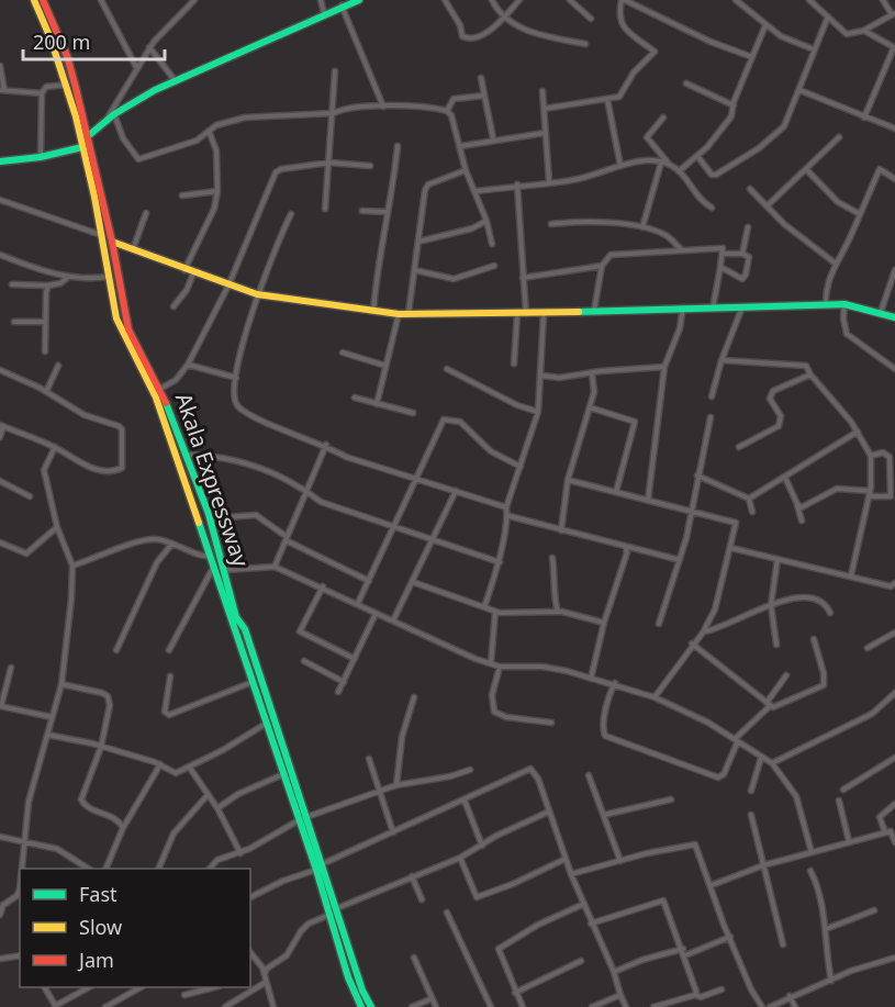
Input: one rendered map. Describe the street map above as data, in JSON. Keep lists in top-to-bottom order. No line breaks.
{"streets":{"main road":["Akala Expressway"]},"legend":["Fast","Slow","Jam"],"scale_bar":"200 m"}
